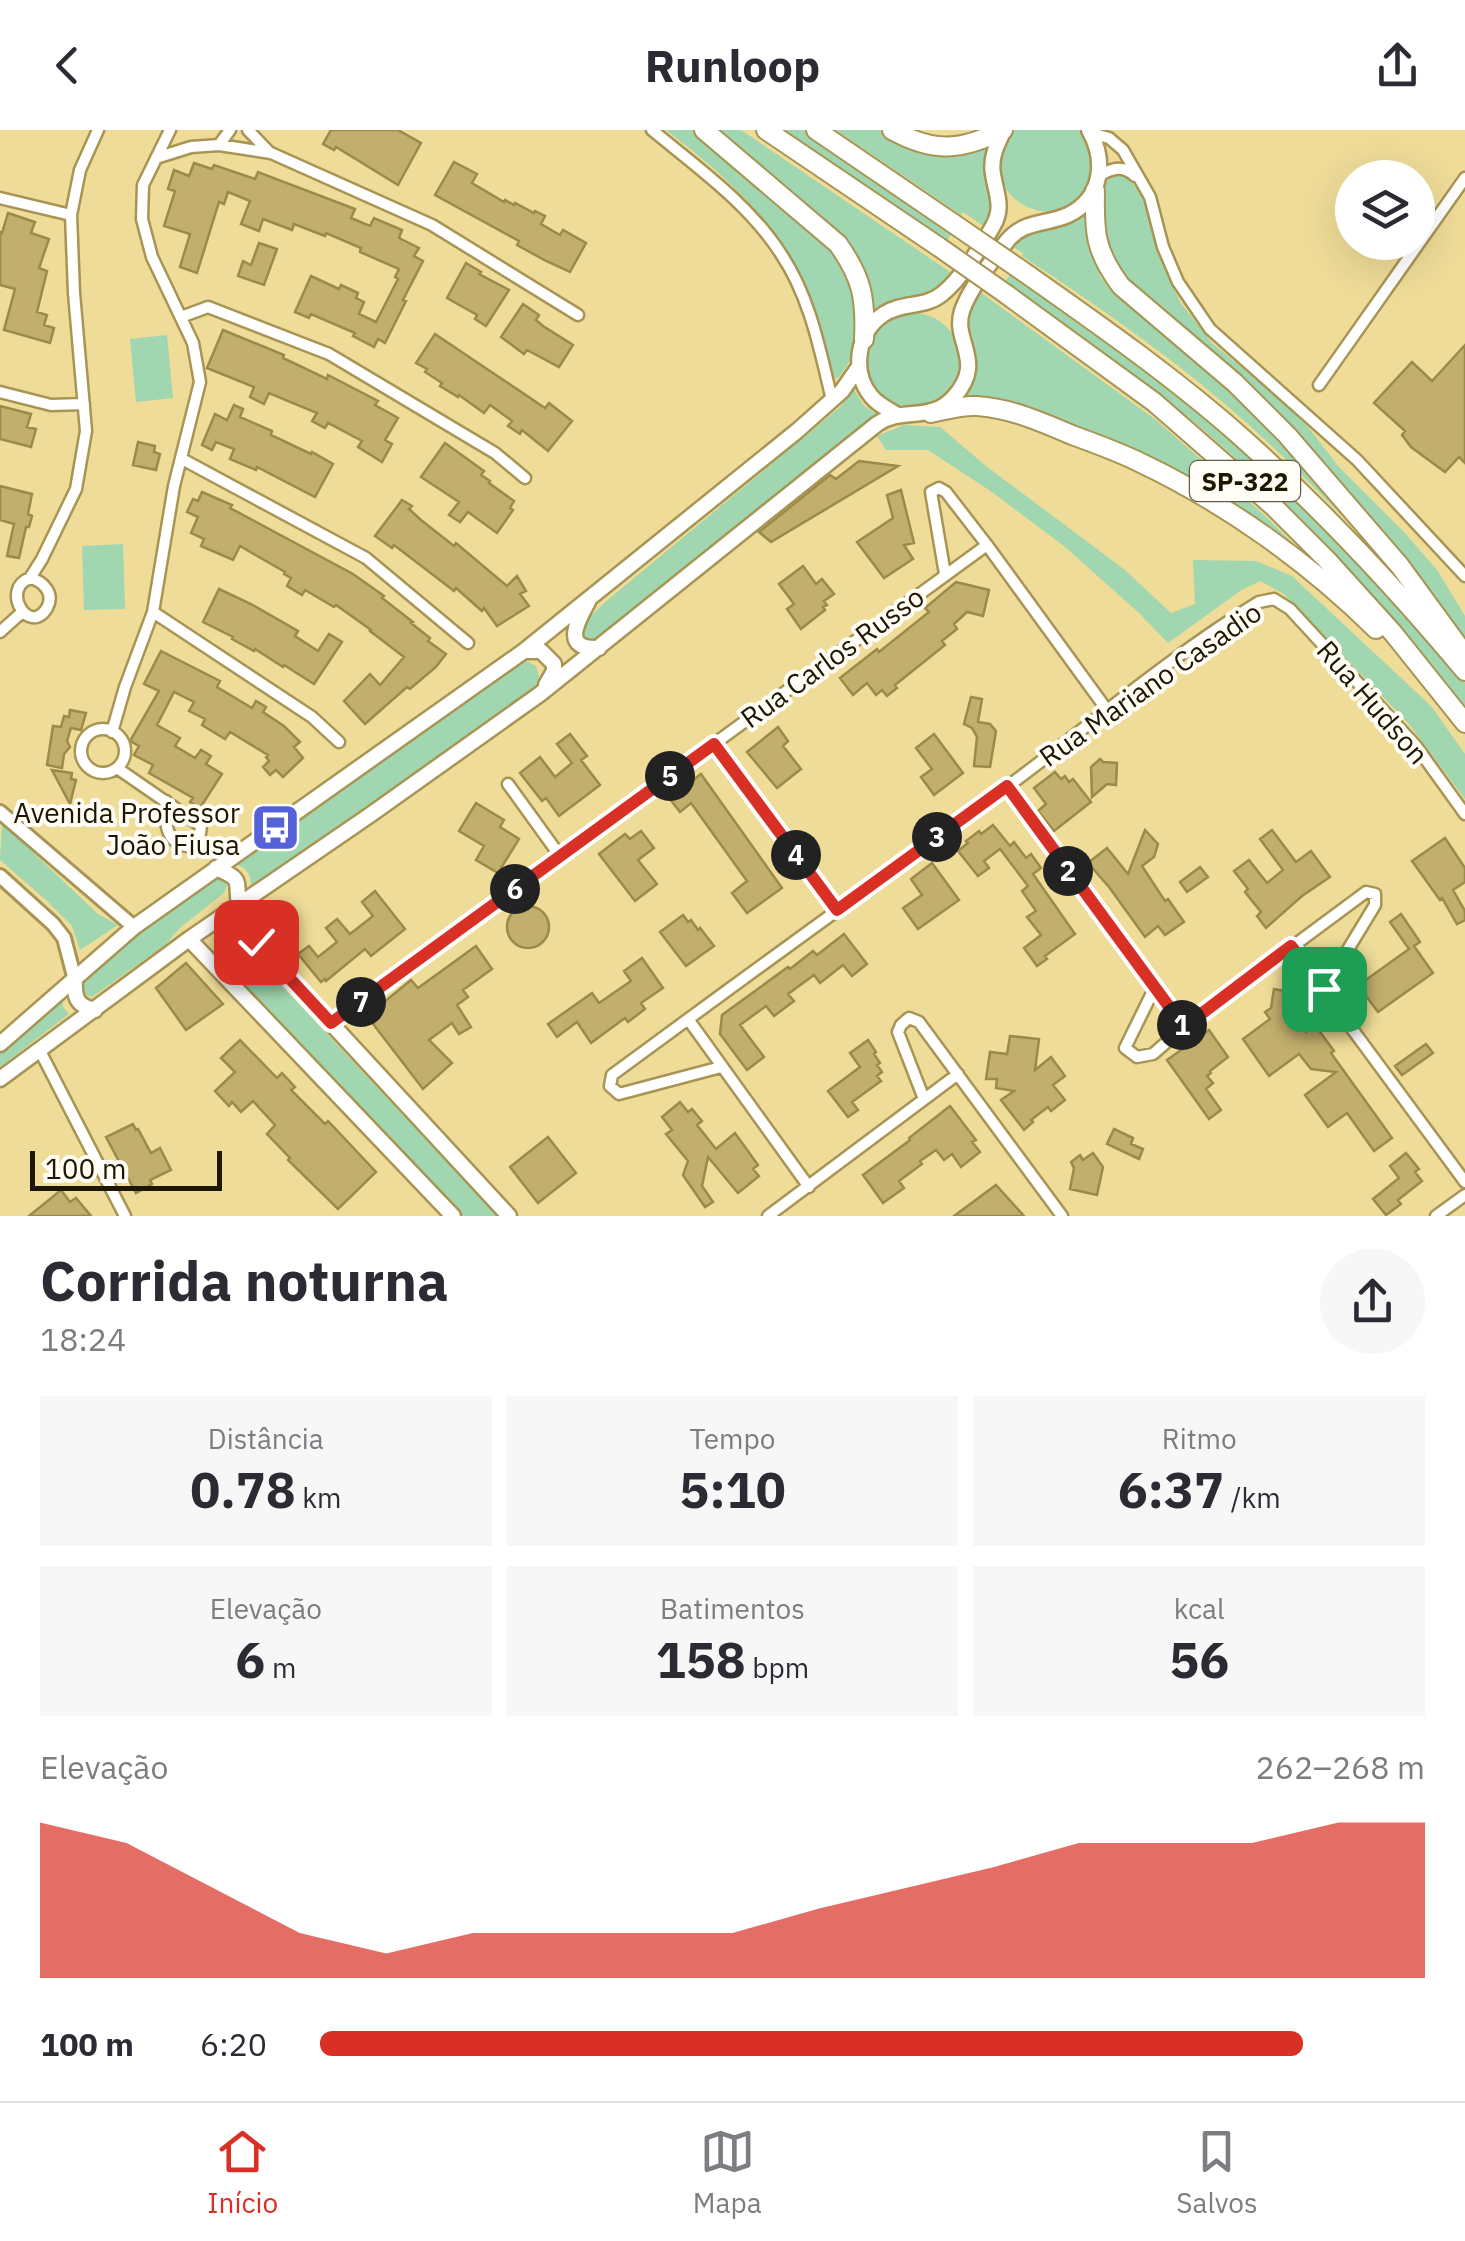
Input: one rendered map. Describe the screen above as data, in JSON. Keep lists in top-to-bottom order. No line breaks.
{"streets":{"highway":["SP-322"],"street":["Rua Carlos Russo","Rua Mariano Casadio","Rua Hudson"]},"crossings":[["Rua Carlos Russo","Rua Mariano Casadio"],["Rua Mariano Casadio","Rua Hudson"]],"places":{"bus stop":["Avenida Professor João Fiusa"]},"scale_bar":"100 m","page":{"header":"Runloop","pins":["5","3","4","2","6","7","1"],"scale":"100 m","heading":["Corrida noturna","18:24"],"stats":[["Distância","0.78 km"],["Tempo","5:10"],["Ritmo","6:37 /km"],["Elevação","6 m"],["Batimentos","158 bpm"],["kcal","56"]],"chart":["Elevação","262–268 m"],"list":[{"name":"100 m","note":"6:20"}],"tabs":["Início","Mapa","Salvos"]}}
